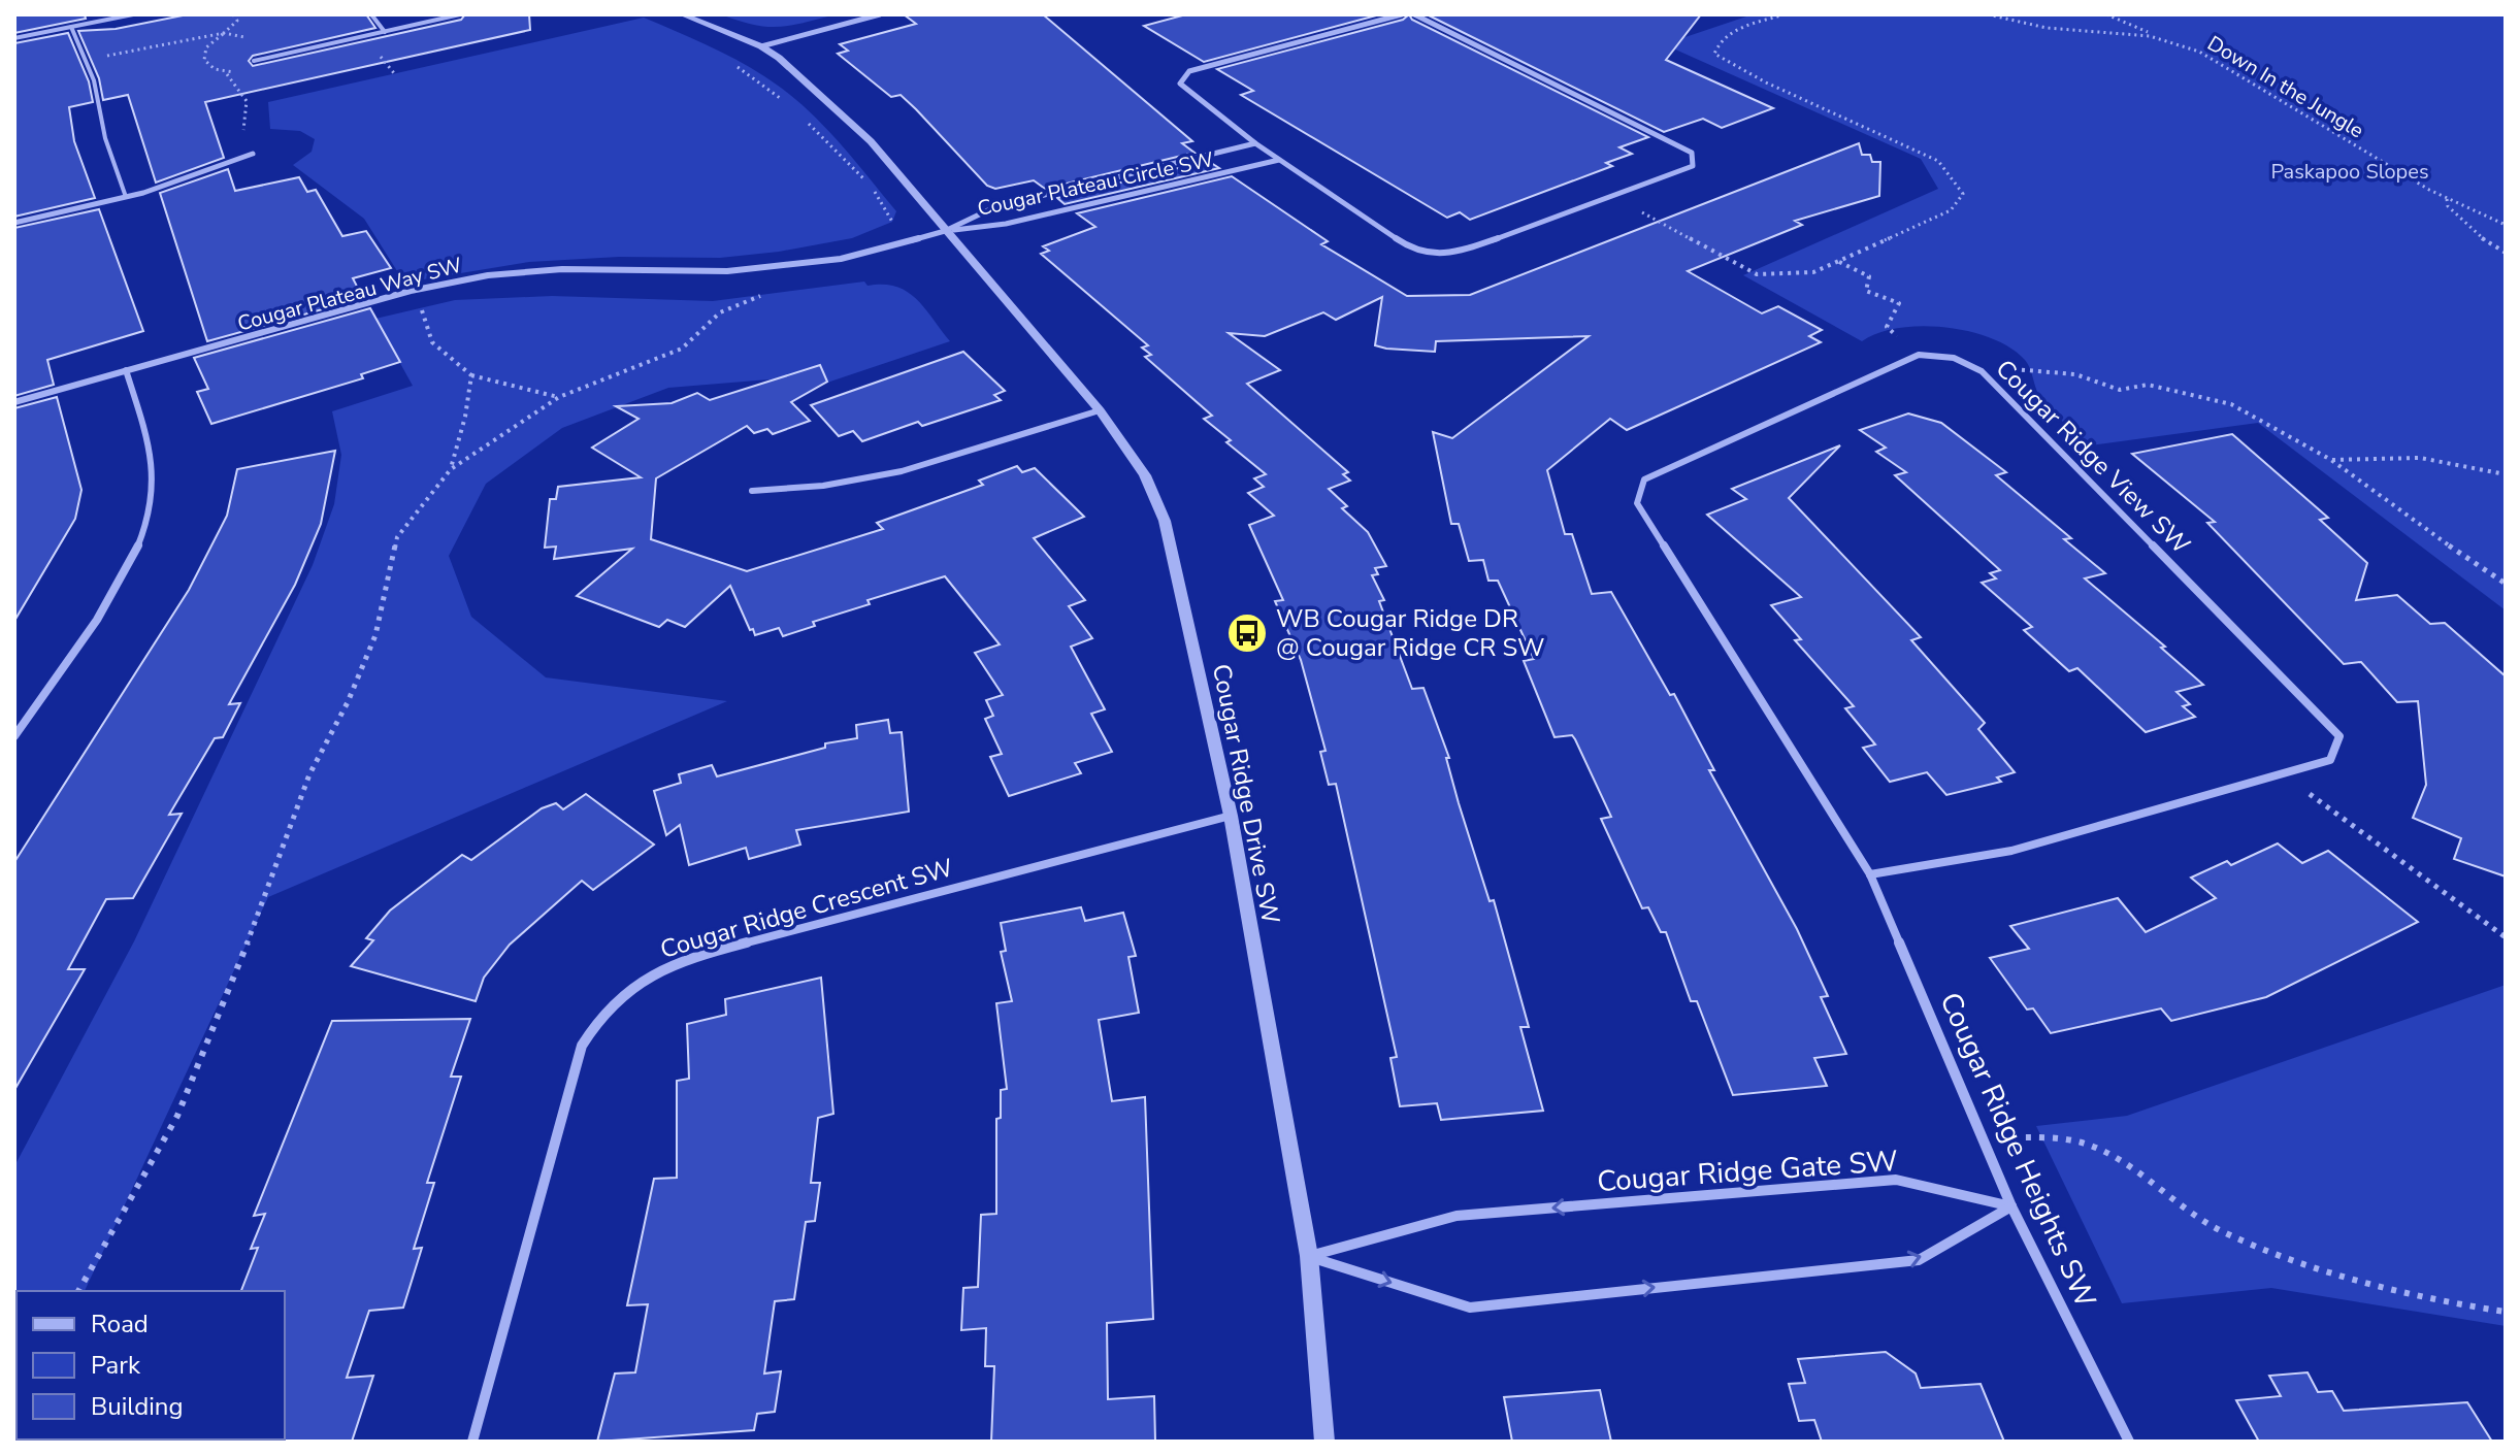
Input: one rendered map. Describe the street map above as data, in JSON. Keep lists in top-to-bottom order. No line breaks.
{"streets":{"street":["Cougar Plateau Circle SW","Cougar Plateau Way SW","Cougar Ridge View SW","Cougar Ridge Drive SW","Cougar Ridge Crescent SW","Cougar Ridge Heights SW","Cougar Ridge Gate SW"],"path":["Down In the Jungle"]},"crossings":[["Cougar Plateau Circle SW","Cougar Plateau Way SW"],["Cougar Plateau Circle SW","Cougar Ridge Drive SW"],["Cougar Plateau Way SW","Cougar Ridge Drive SW"],["Cougar Ridge View SW","Cougar Ridge Heights SW"],["Cougar Ridge Drive SW","Cougar Ridge Crescent SW"],["Cougar Ridge Drive SW","Cougar Ridge Gate SW"],["Cougar Ridge Heights SW","Cougar Ridge Gate SW"]],"parks":["Paskapoo Slopes"],"places":{"bus stop":["WB Cougar Ridge DR @ Cougar Ridge CR SW"]},"legend":["Road","Park","Building"]}
